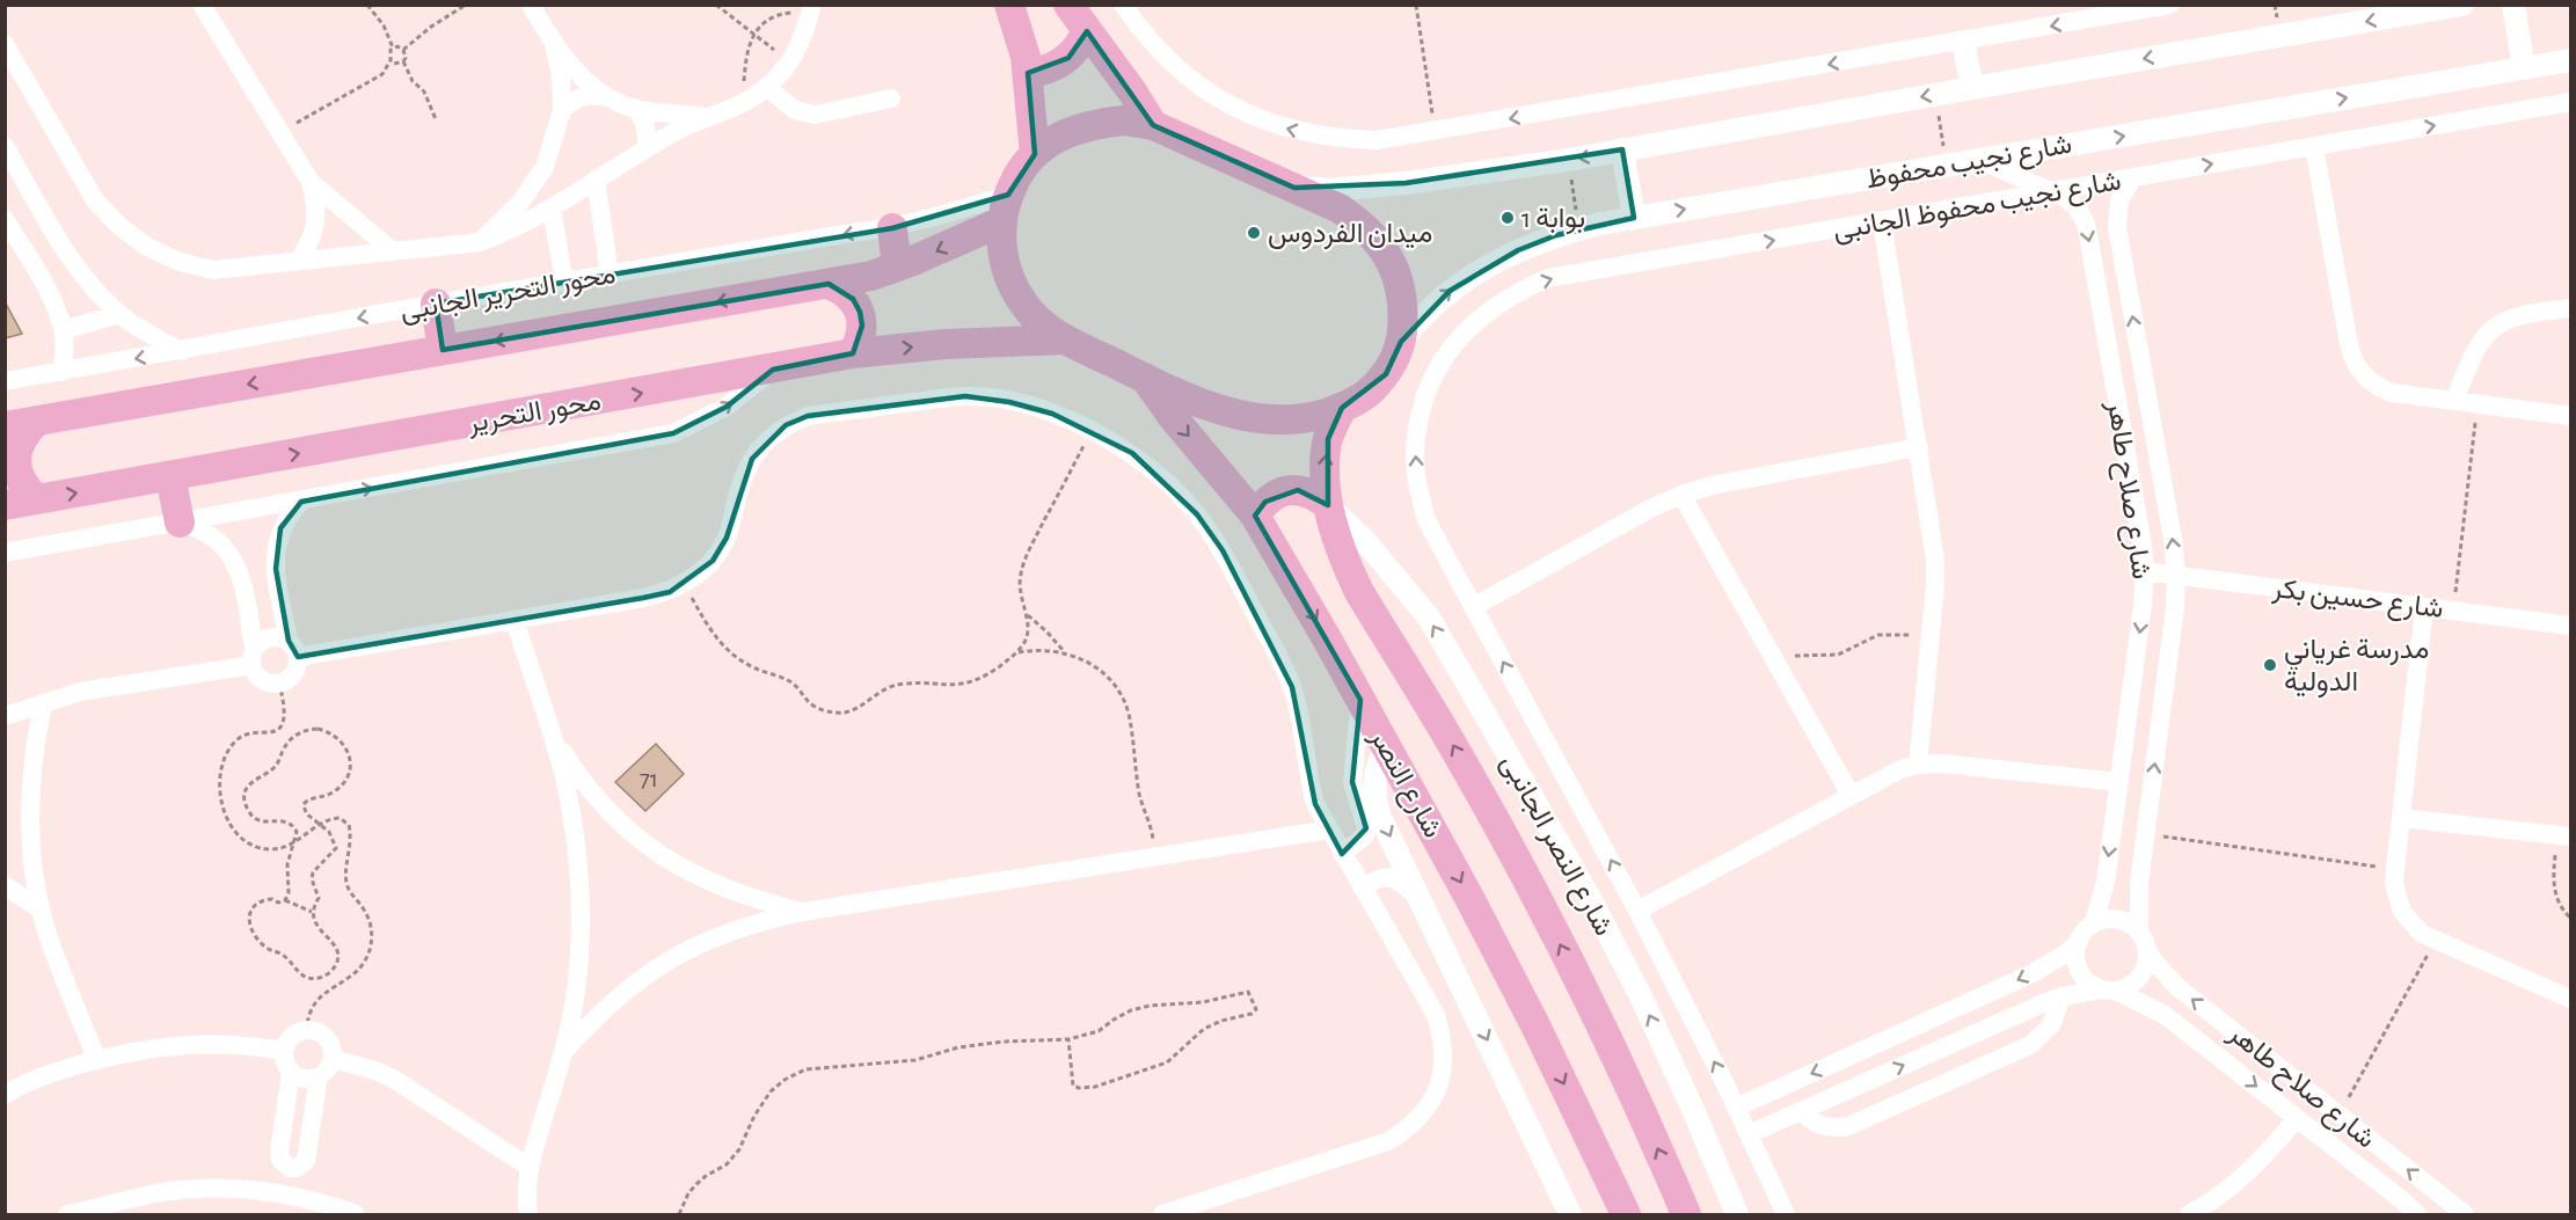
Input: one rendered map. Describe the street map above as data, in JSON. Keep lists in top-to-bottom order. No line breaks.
{"streets":{"main road":["محور التحرير","شارع النصر"],"street":["شارع نجيب محفوظ","شارع نجيب محفوظ الجانبى","محور التحرير الجانبى","شارع صلاح طاهر","شارع حسين بكر","شارع النصر الجانبى"]},"crossings":[["شارع نجيب محفوظ","شارع صلاح طاهر"],["شارع نجيب محفوظ الجانبى","شارع صلاح طاهر"],["شارع صلاح طاهر","شارع حسين بكر"],["شارع النصر","شارع النصر الجانبى"]],"places":["بوابة 1","ميدان الفردوس","مدرسة غرياني الدولية"],"house_numbers":["71"]}
